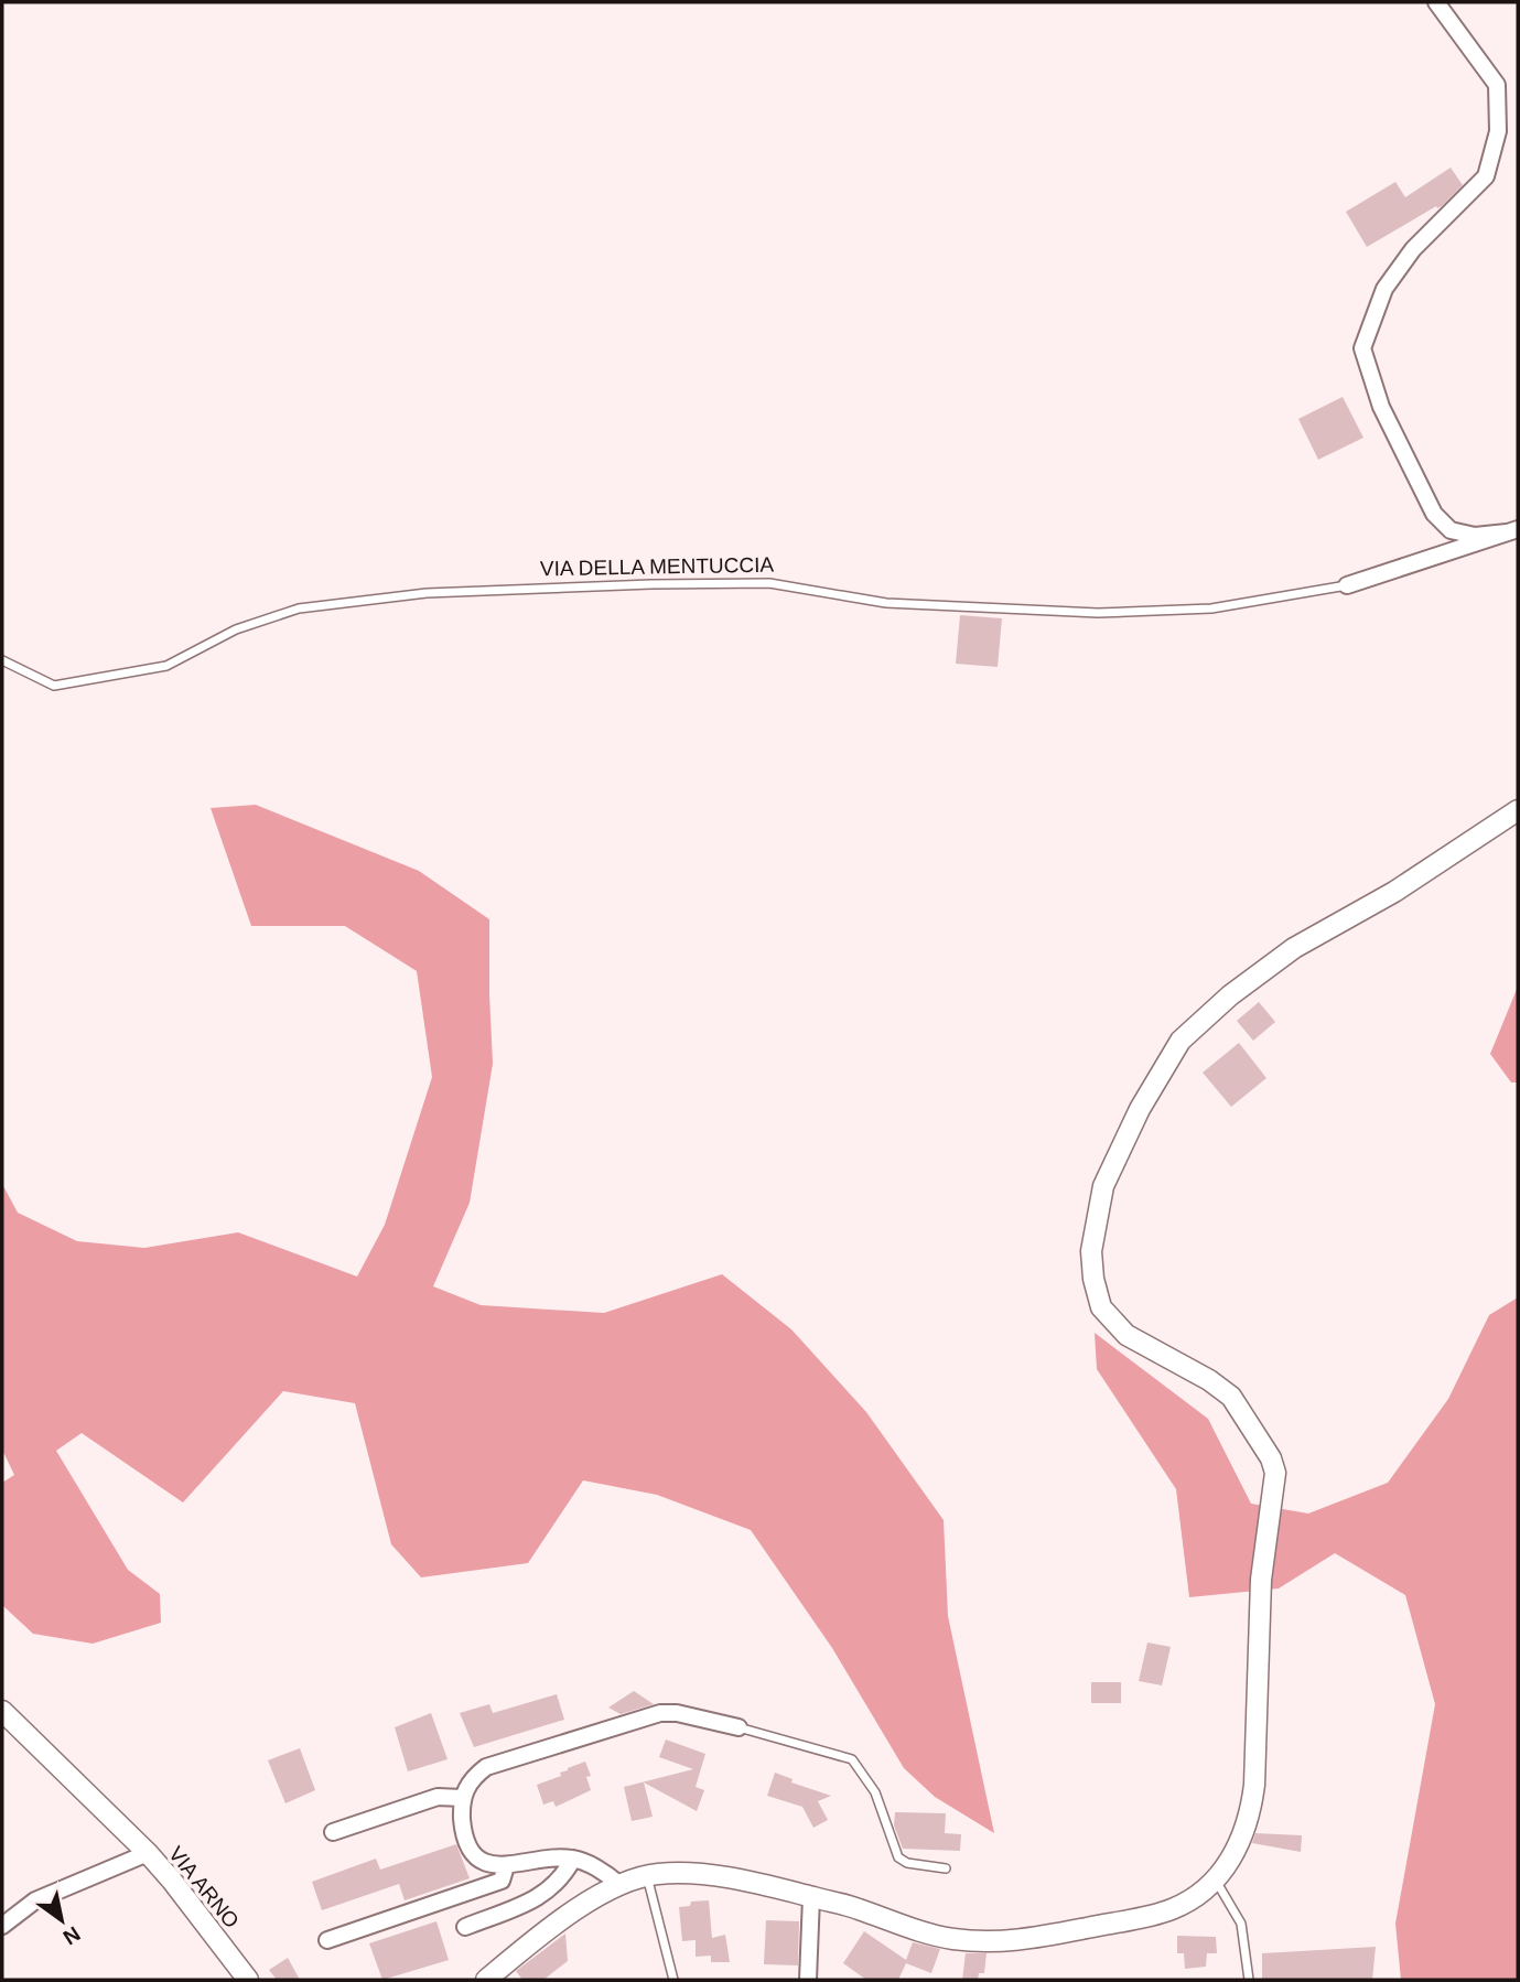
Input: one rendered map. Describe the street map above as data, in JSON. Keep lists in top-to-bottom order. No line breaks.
{"streets":{"street":["VIA DELLA MENTUCCIA","VIA ARNO"]},"north":"bottom right"}
